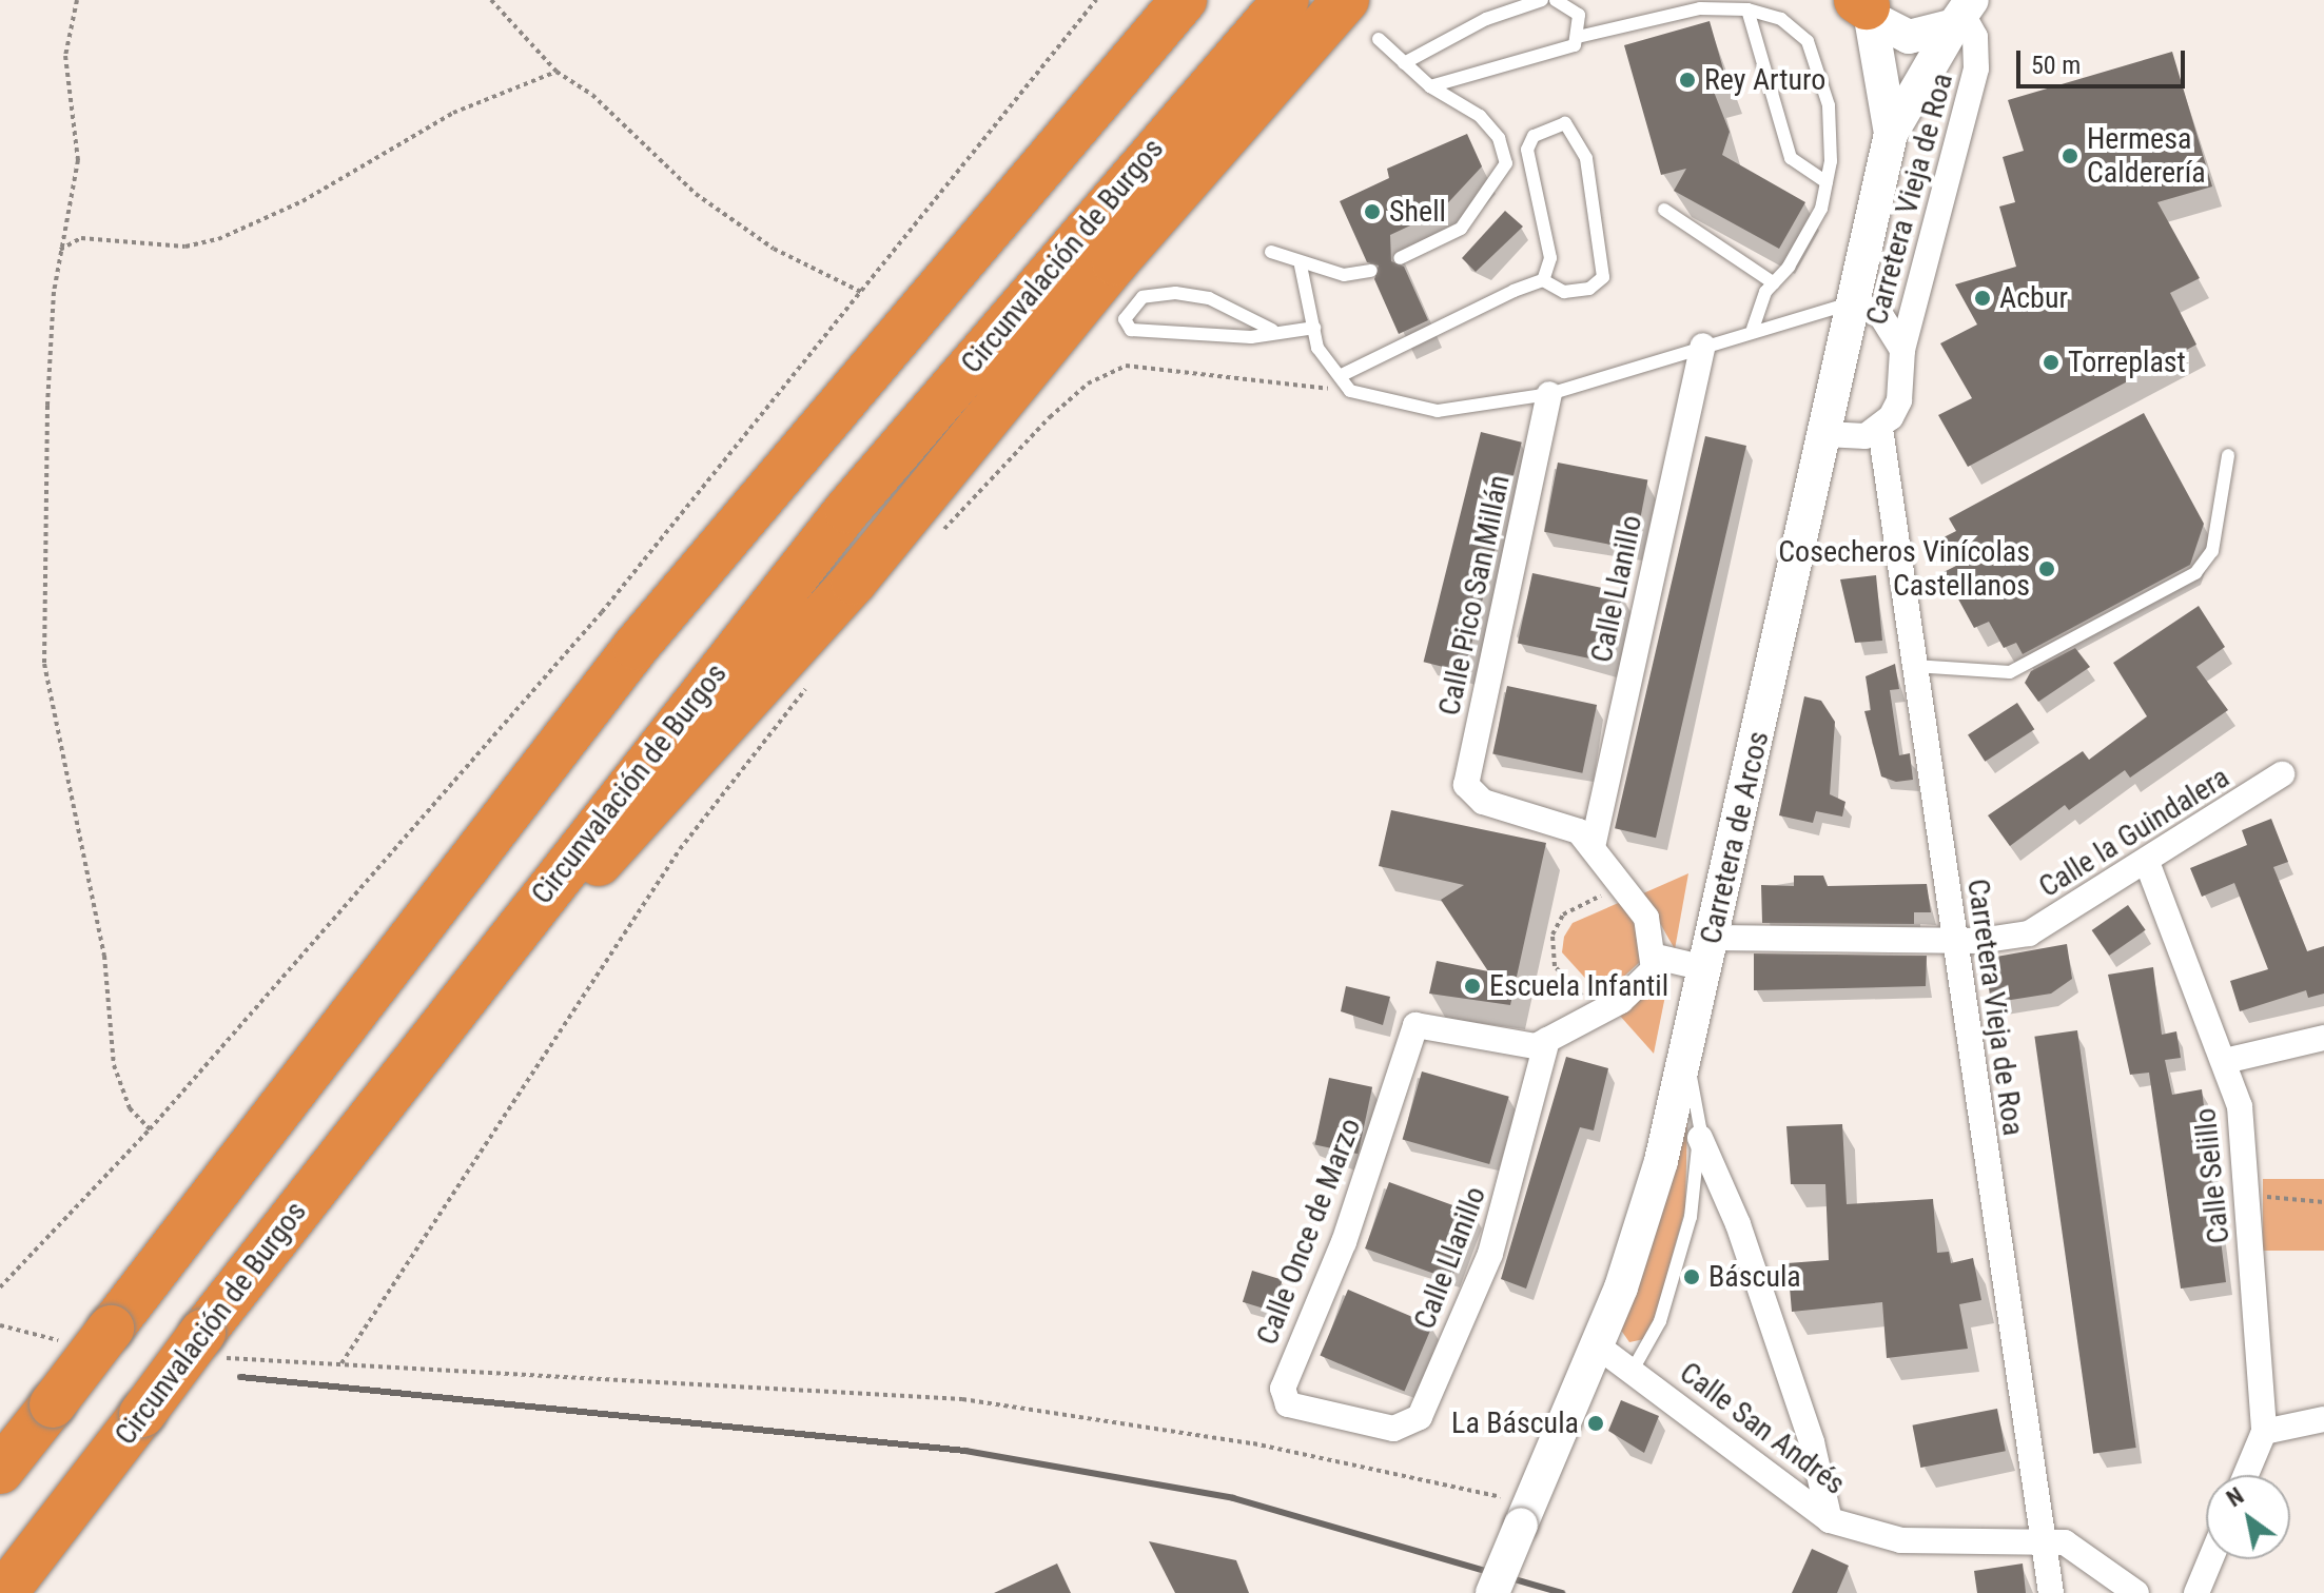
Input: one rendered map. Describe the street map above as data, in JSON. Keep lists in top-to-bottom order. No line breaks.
{"streets":{"highway":["Circunvalación de Burgos"],"street":["Carretera Vieja de Roa","Calle Llanillo","Calle Pico San Millán","Calle la Guindalera","Carretera de Arcos","Calle Selillo","Calle Once de Marzo","Calle San Andrés"]},"crossings":[["Carretera Vieja de Roa","Calle la Guindalera"],["Carretera Vieja de Roa","Carretera de Arcos"],["Carretera Vieja de Roa","Calle San Andrés"],["Calle Llanillo","Calle Pico San Millán"],["Calle Llanillo","Calle Once de Marzo"],["Calle la Guindalera","Carretera de Arcos"],["Calle la Guindalera","Calle Selillo"],["Carretera de Arcos","Calle San Andrés"]],"places":["Rey Arturo","Hermesa Calderería","Shell","Acbur","Torreplast","Cosecheros Vinícolas Castellanos","Escuela Infantil","Báscula","La Báscula"],"scale_bar":"50 m","north":"top left"}
